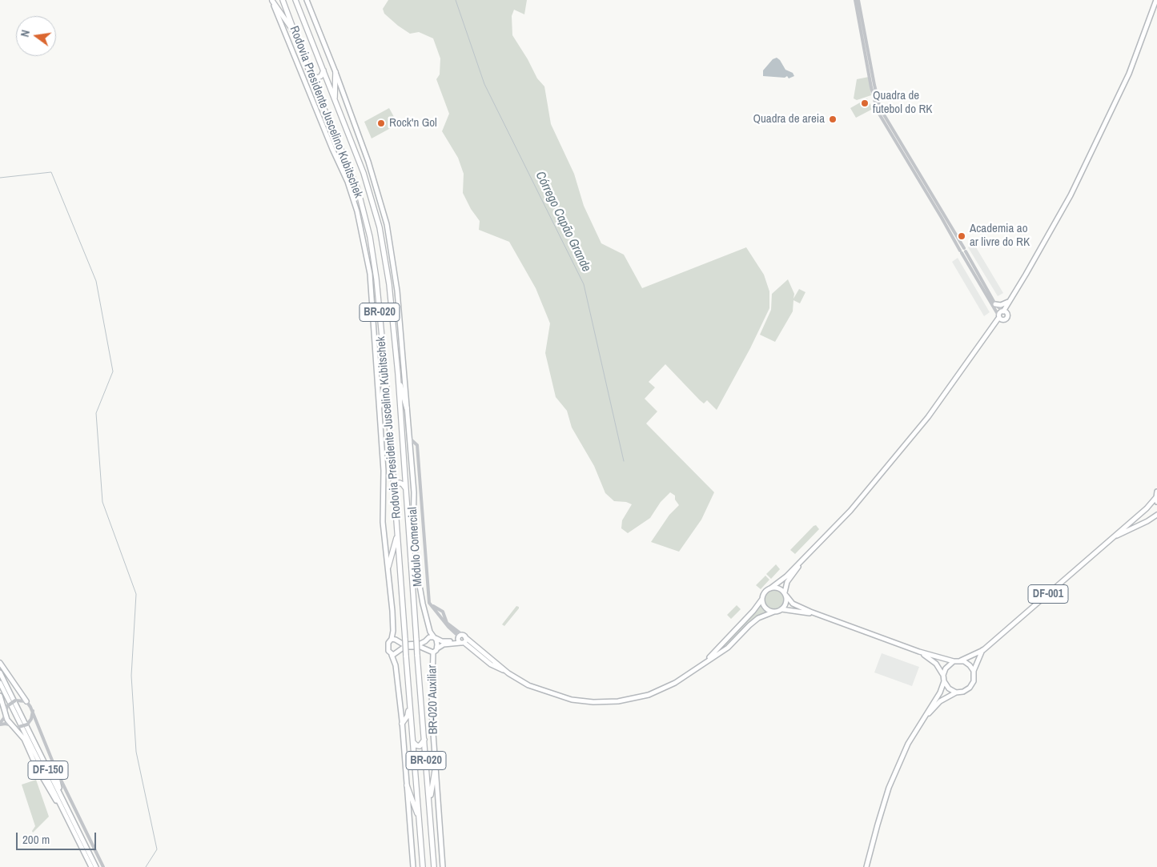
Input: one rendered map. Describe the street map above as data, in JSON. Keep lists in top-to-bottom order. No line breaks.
{"streets":{"highway":["Rodovia Presidente Juscelino Kubitschek","BR-020"],"main road":["DF-001","BR-020 Auxiliar","DF-150"],"street":["Módulo Comercial"]},"crossings":[["Rodovia Presidente Juscelino Kubitschek","BR-020"]],"water":["Córrego Capão Grande"],"places":["Quadra de futebol do RK","Quadra de areia","Rock'n Gol","Academia ao ar livre do RK"],"scale_bar":"200 m","north":"left"}
